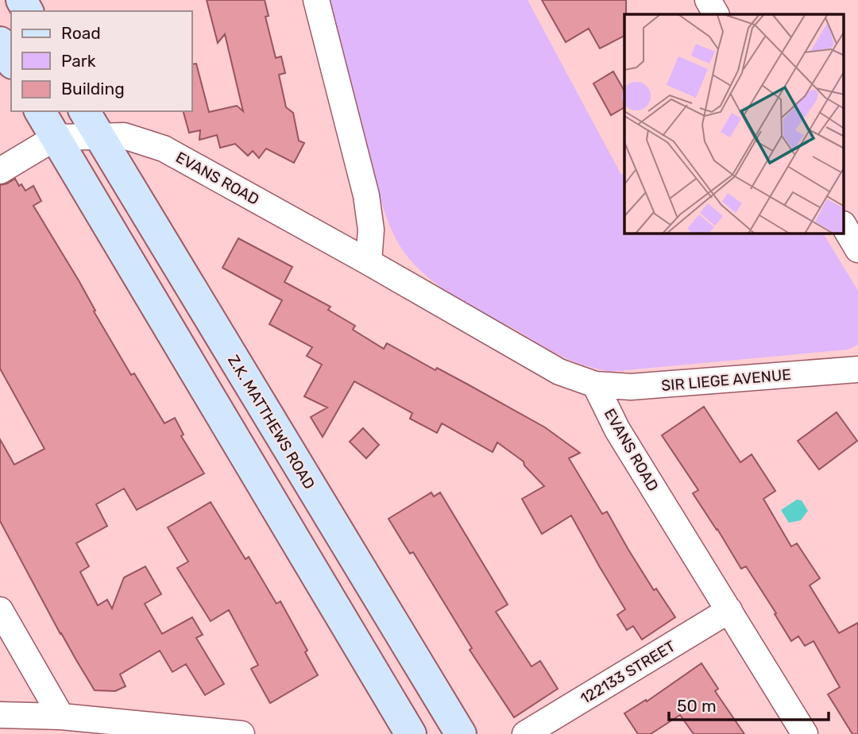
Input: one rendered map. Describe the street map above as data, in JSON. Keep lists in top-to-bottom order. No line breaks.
{"streets":{"street":["EVANS ROAD","SIR LIEGE AVENUE","Z.K. MATTHEWS ROAD","122133 STREET"]},"crossings":[["EVANS ROAD","SIR LIEGE AVENUE"],["EVANS ROAD","Z.K. MATTHEWS ROAD"],["EVANS ROAD","122133 STREET"]],"legend":["Road","Park","Building"],"scale_bar":"50 m"}
